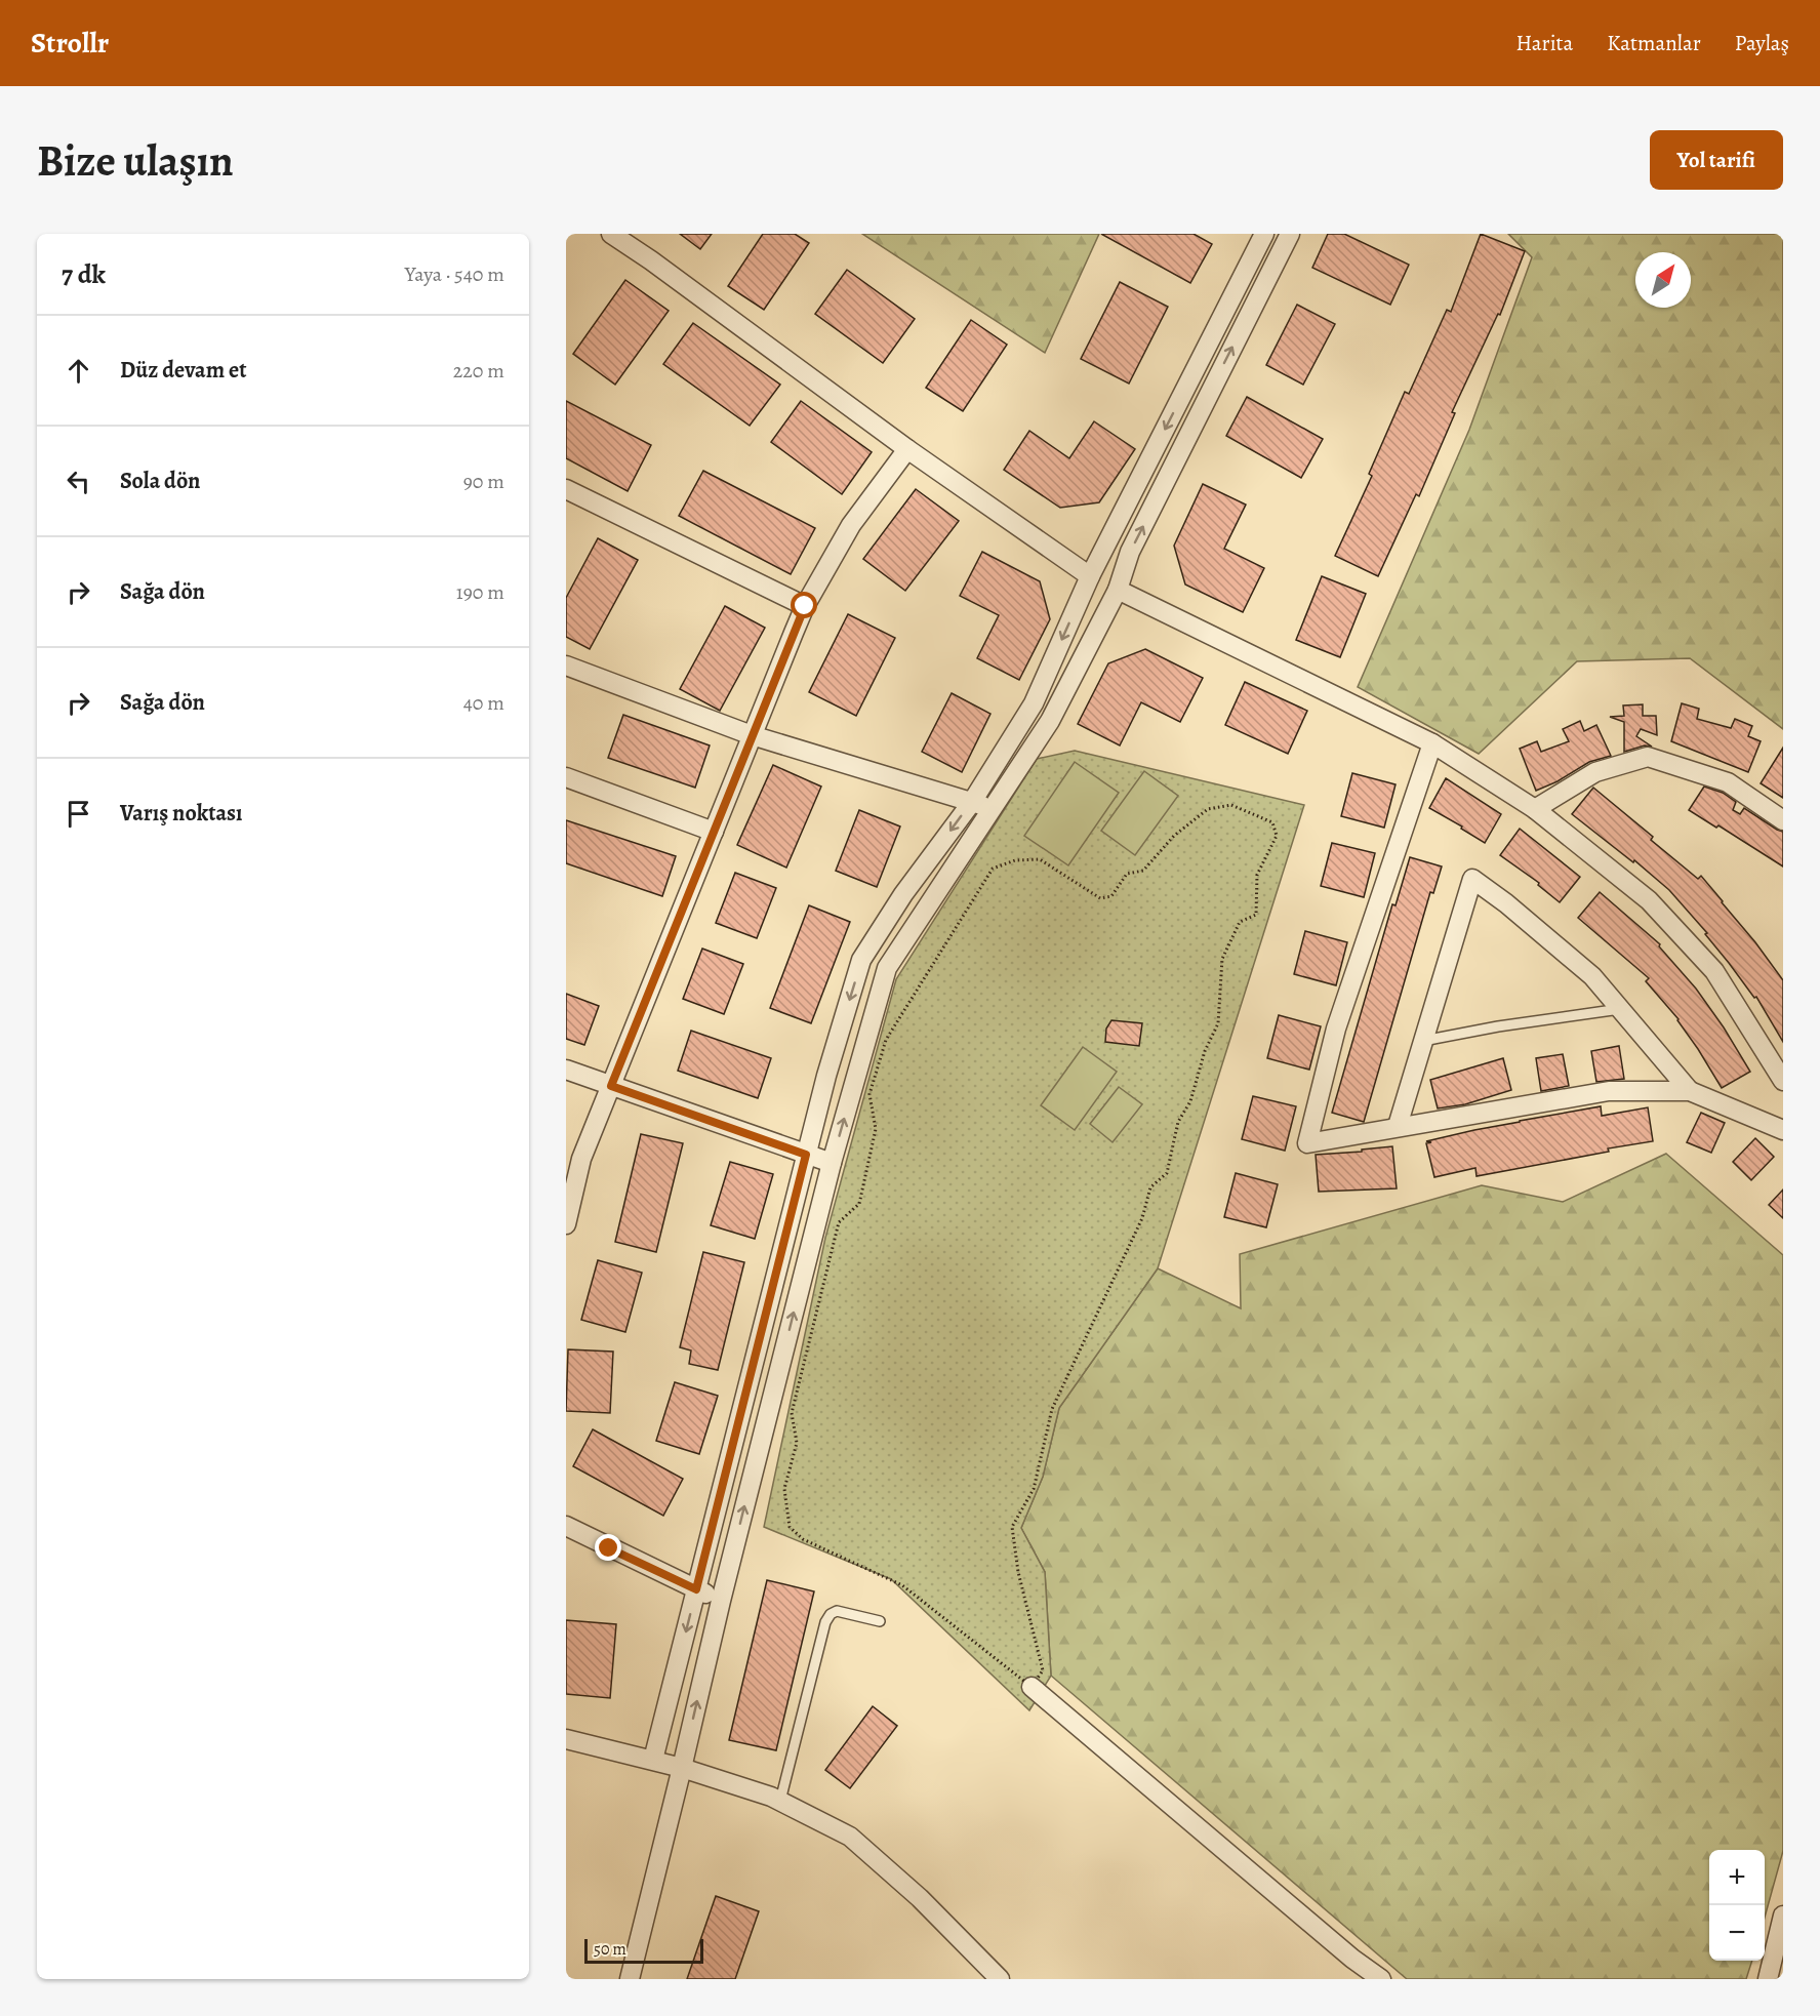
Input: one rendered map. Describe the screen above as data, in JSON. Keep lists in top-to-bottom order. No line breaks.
{"scale_bar":"50 m","north":"top right","page":{"header":"Strollr","nav":["Harita","Katmanlar","Paylaş"],"buttons":"Yol tarifi","title":"Bize ulaşın","heading":["7 dk","Yaya · 540 m"],"list":[["Düz devam et","220 m"],["Sola dön","90 m"],["Sağa dön","190 m"],["Sağa dön","40 m"],"Varış noktası"],"map_buttons":["+","−"],"scale":"50 m"}}
